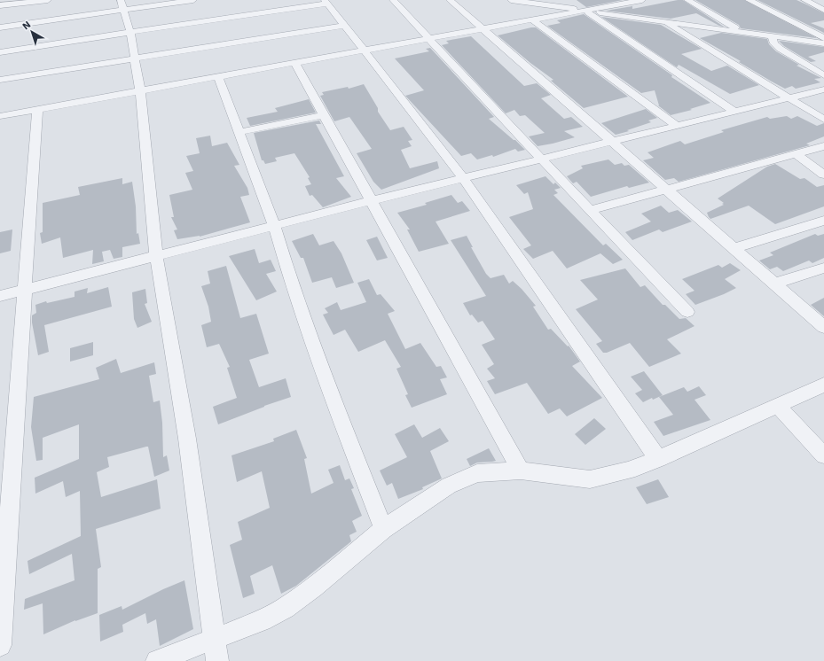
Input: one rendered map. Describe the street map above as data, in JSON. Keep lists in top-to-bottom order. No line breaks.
{"north":"top left"}
